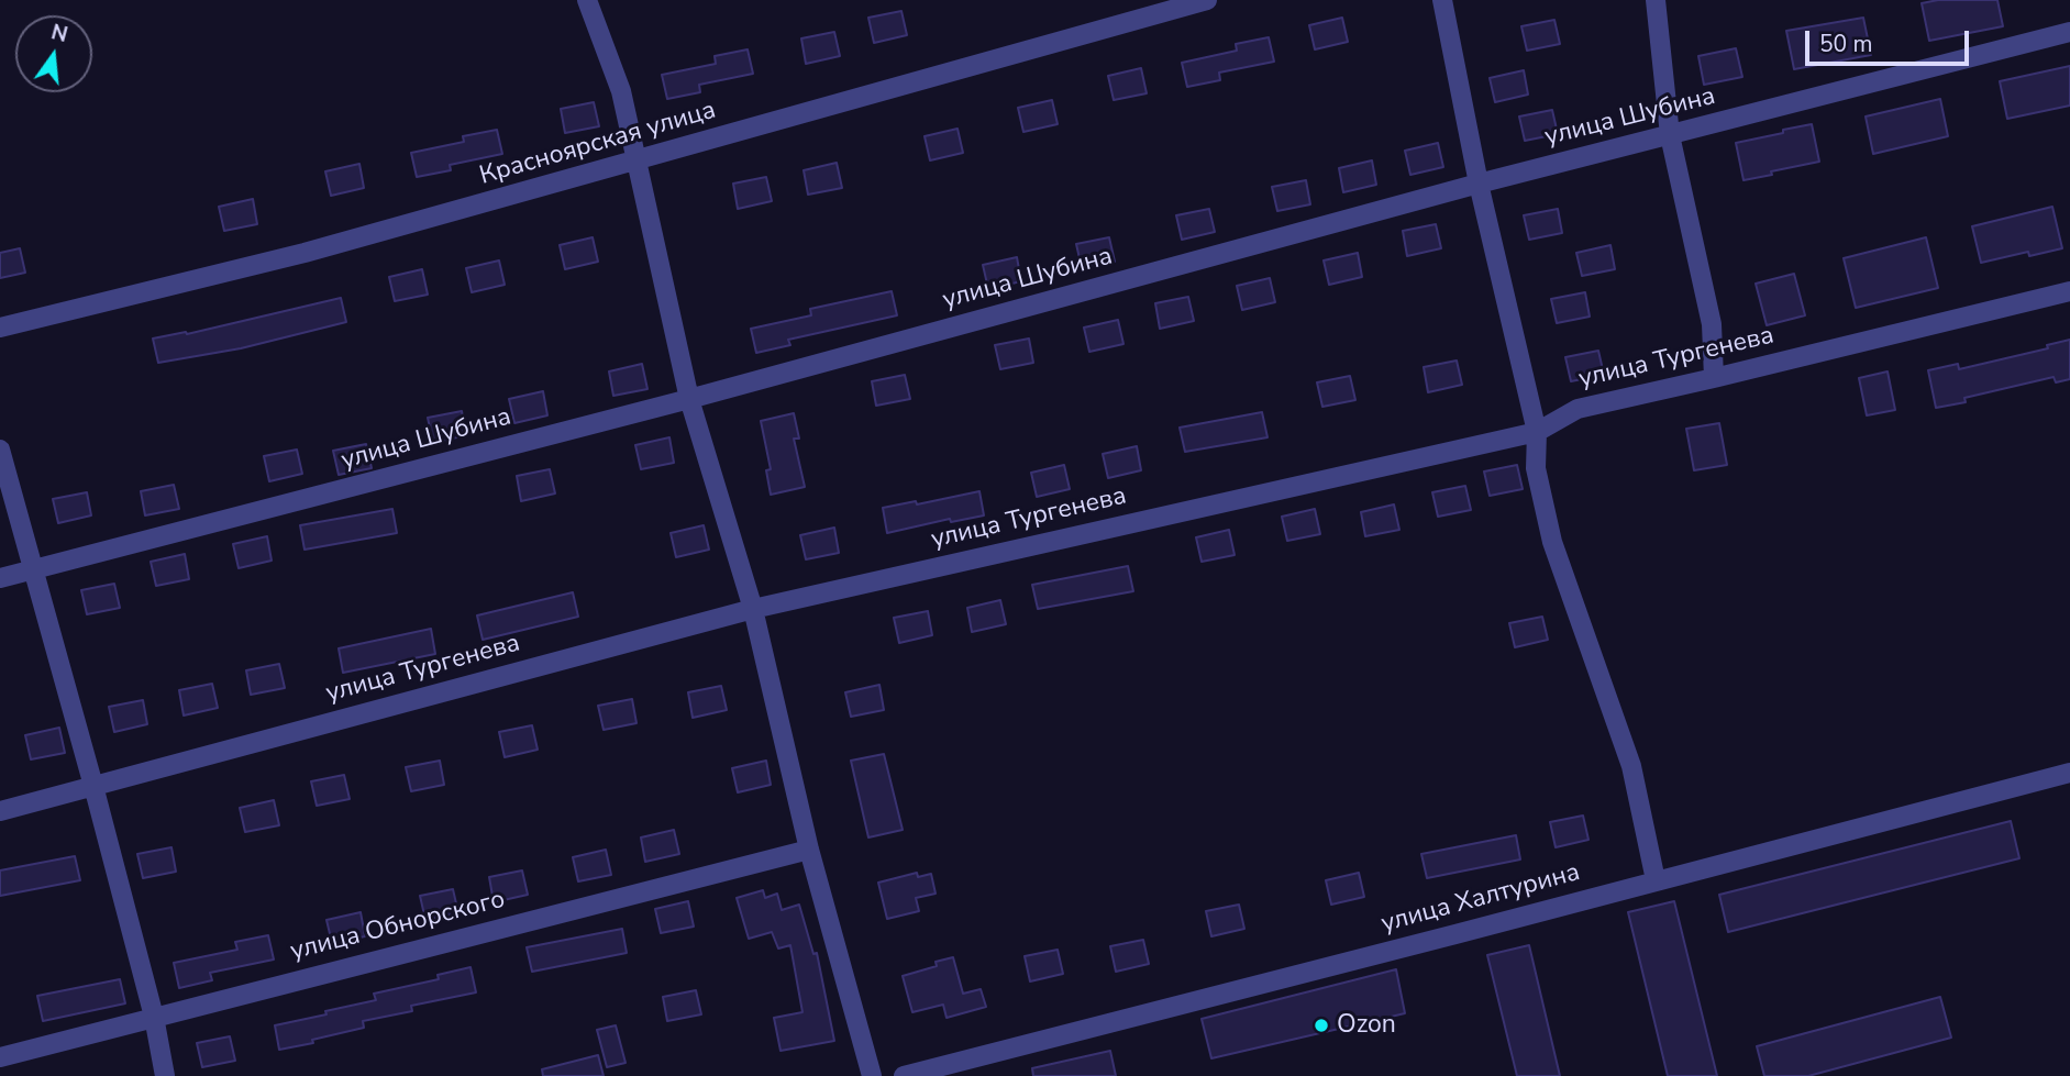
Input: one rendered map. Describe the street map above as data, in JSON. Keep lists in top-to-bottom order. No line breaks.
{"streets":{"street":["улица Шубина","Красноярская улица","улица Тургенева","улица Халтурина","улица Обнорского"]},"places":["Ozon"],"scale_bar":"50 m","north":"top"}
